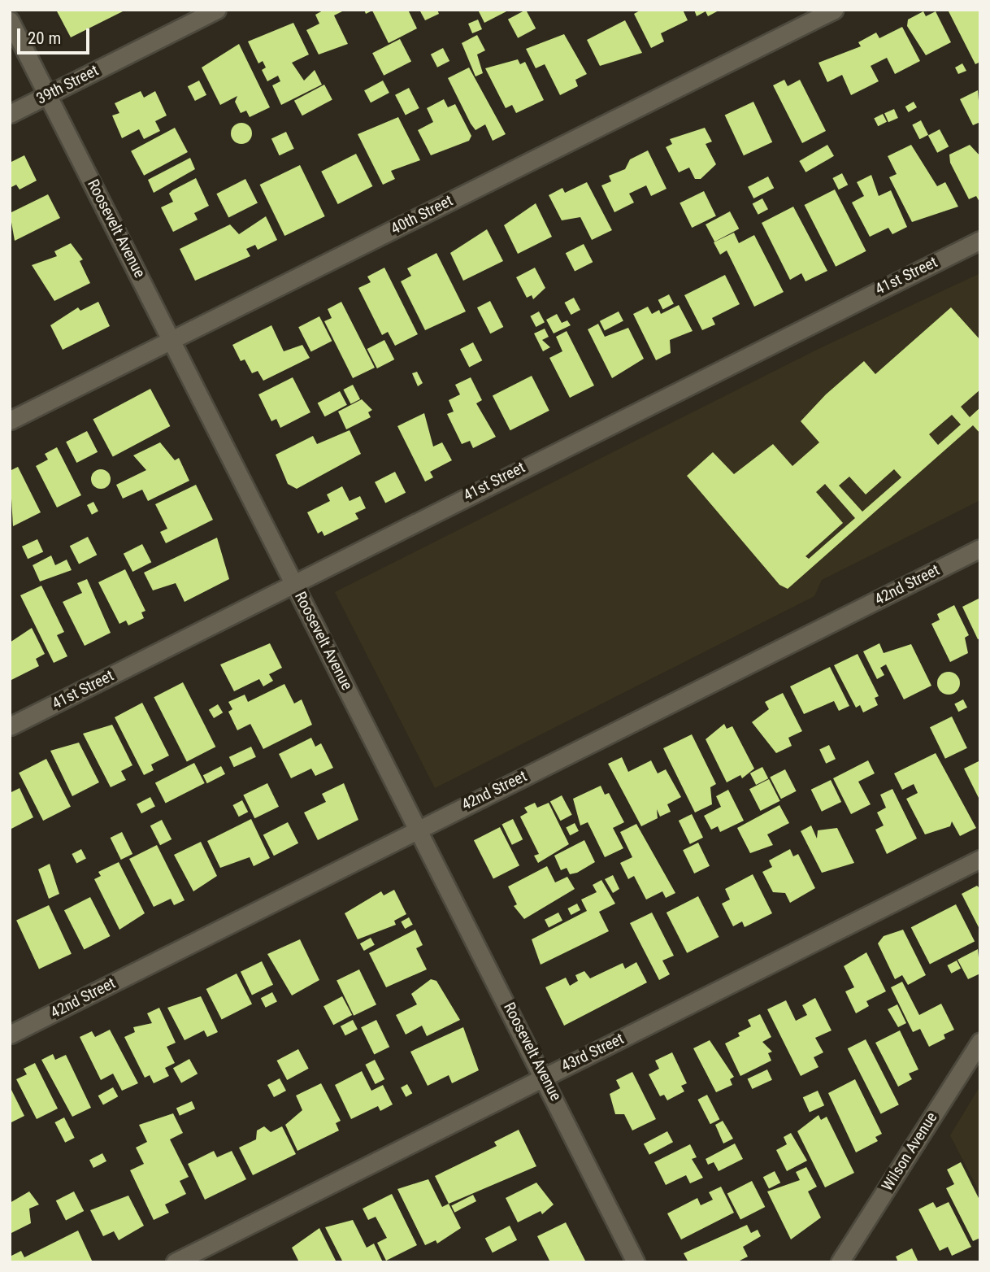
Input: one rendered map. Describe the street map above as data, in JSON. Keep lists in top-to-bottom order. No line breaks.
{"streets":{"street":["39th Street","40th Street","Roosevelt Avenue","41st Street","42nd Street","43rd Street","Wilson Avenue"]},"crossings":[["39th Street","Roosevelt Avenue"],["40th Street","Roosevelt Avenue"],["Roosevelt Avenue","41st Street"],["Roosevelt Avenue","42nd Street"],["Roosevelt Avenue","43rd Street"]],"scale_bar":"20 m"}
